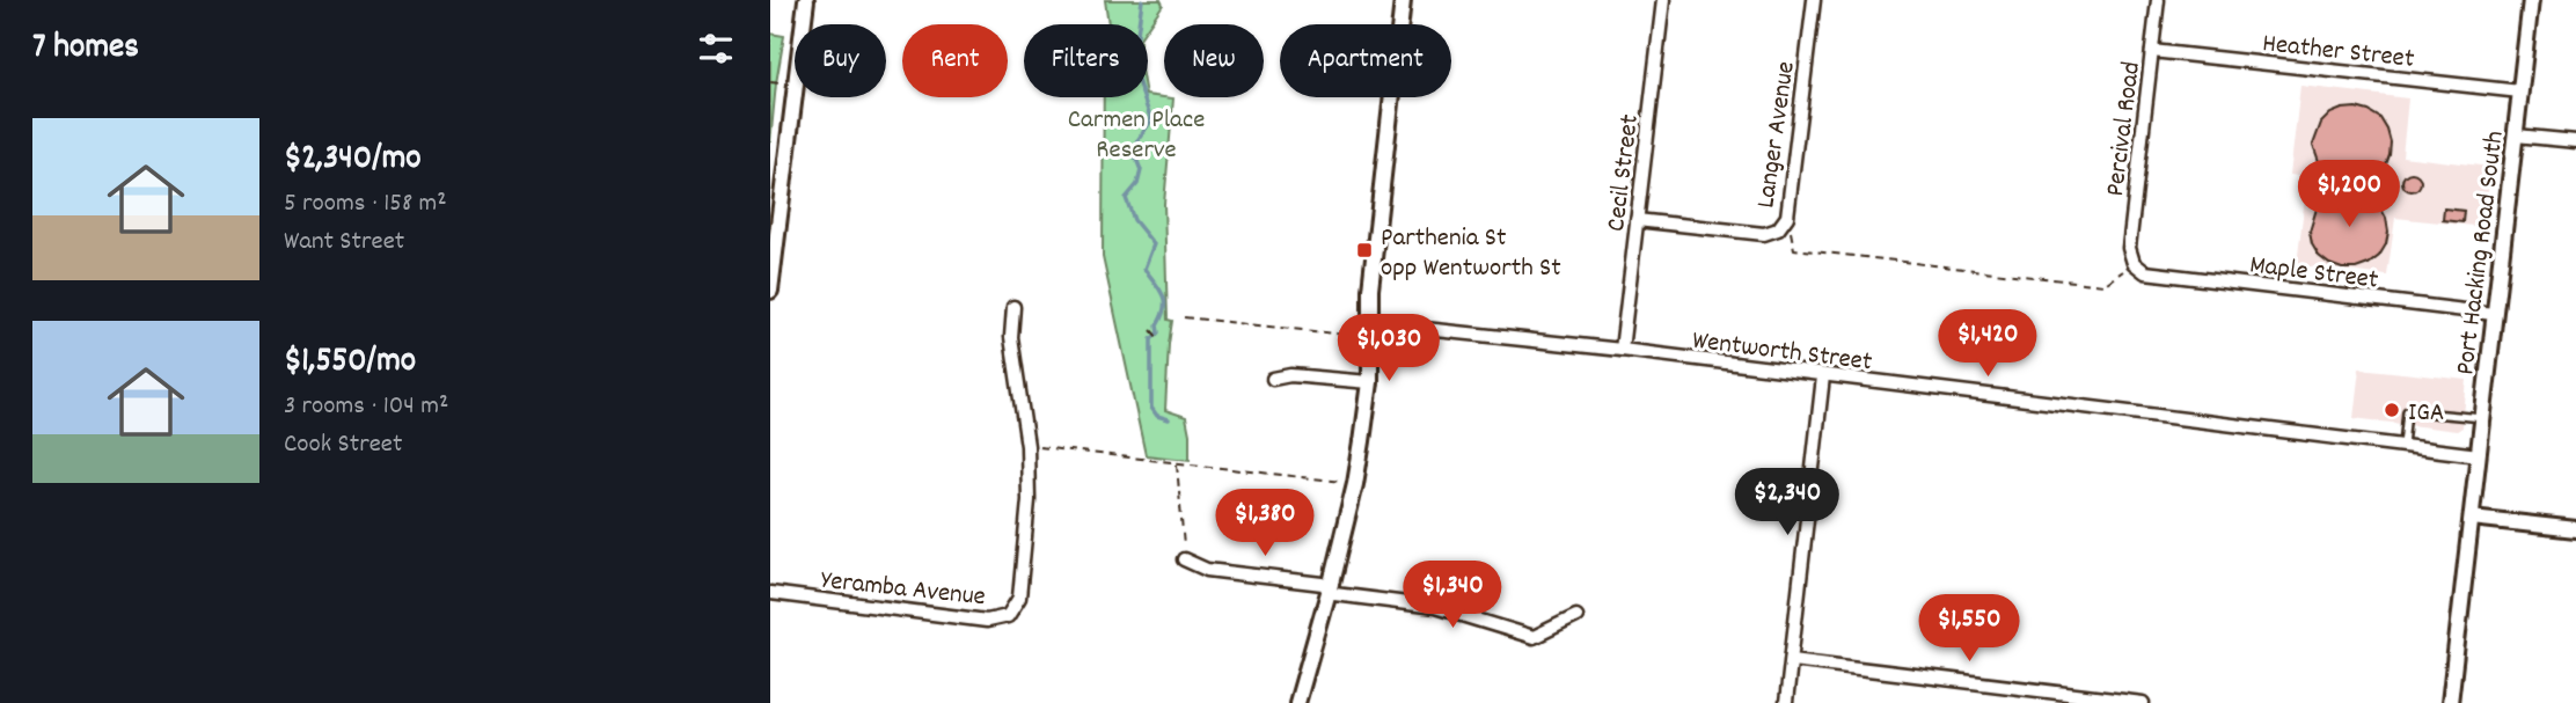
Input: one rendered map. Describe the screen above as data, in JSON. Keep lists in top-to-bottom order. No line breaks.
{"streets":{"street":["Heather Street","Percival Road","Langer Avenue","Cecil Street","Port Hacking Road South","Maple Street","Wentworth Street","Yeramba Avenue"]},"crossings":[["Heather Street","Percival Road"],["Heather Street","Port Hacking Road South"],["Percival Road","Maple Street"],["Langer Avenue","Cecil Street"],["Cecil Street","Wentworth Street"],["Port Hacking Road South","Maple Street"],["Port Hacking Road South","Wentworth Street"]],"parks":["Carmen Place Reserve"],"places":{"transit":["Parthenia St opp Wentworth St"],"other":["IGA"]},"page":{"heading":"7 homes","chip":["Buy","Rent","Filters","New","Apartment"],"list":[{"name":"$2,340/mo","note":"5 rooms · 158 m² · Want Street"},{"name":"$1,550/mo","note":"3 rooms · 104 m² · Cook Street"}],"price":["$1,200","$1,420","$1,030","$2,340","$1,380","$1,340","$1,550"]}}
